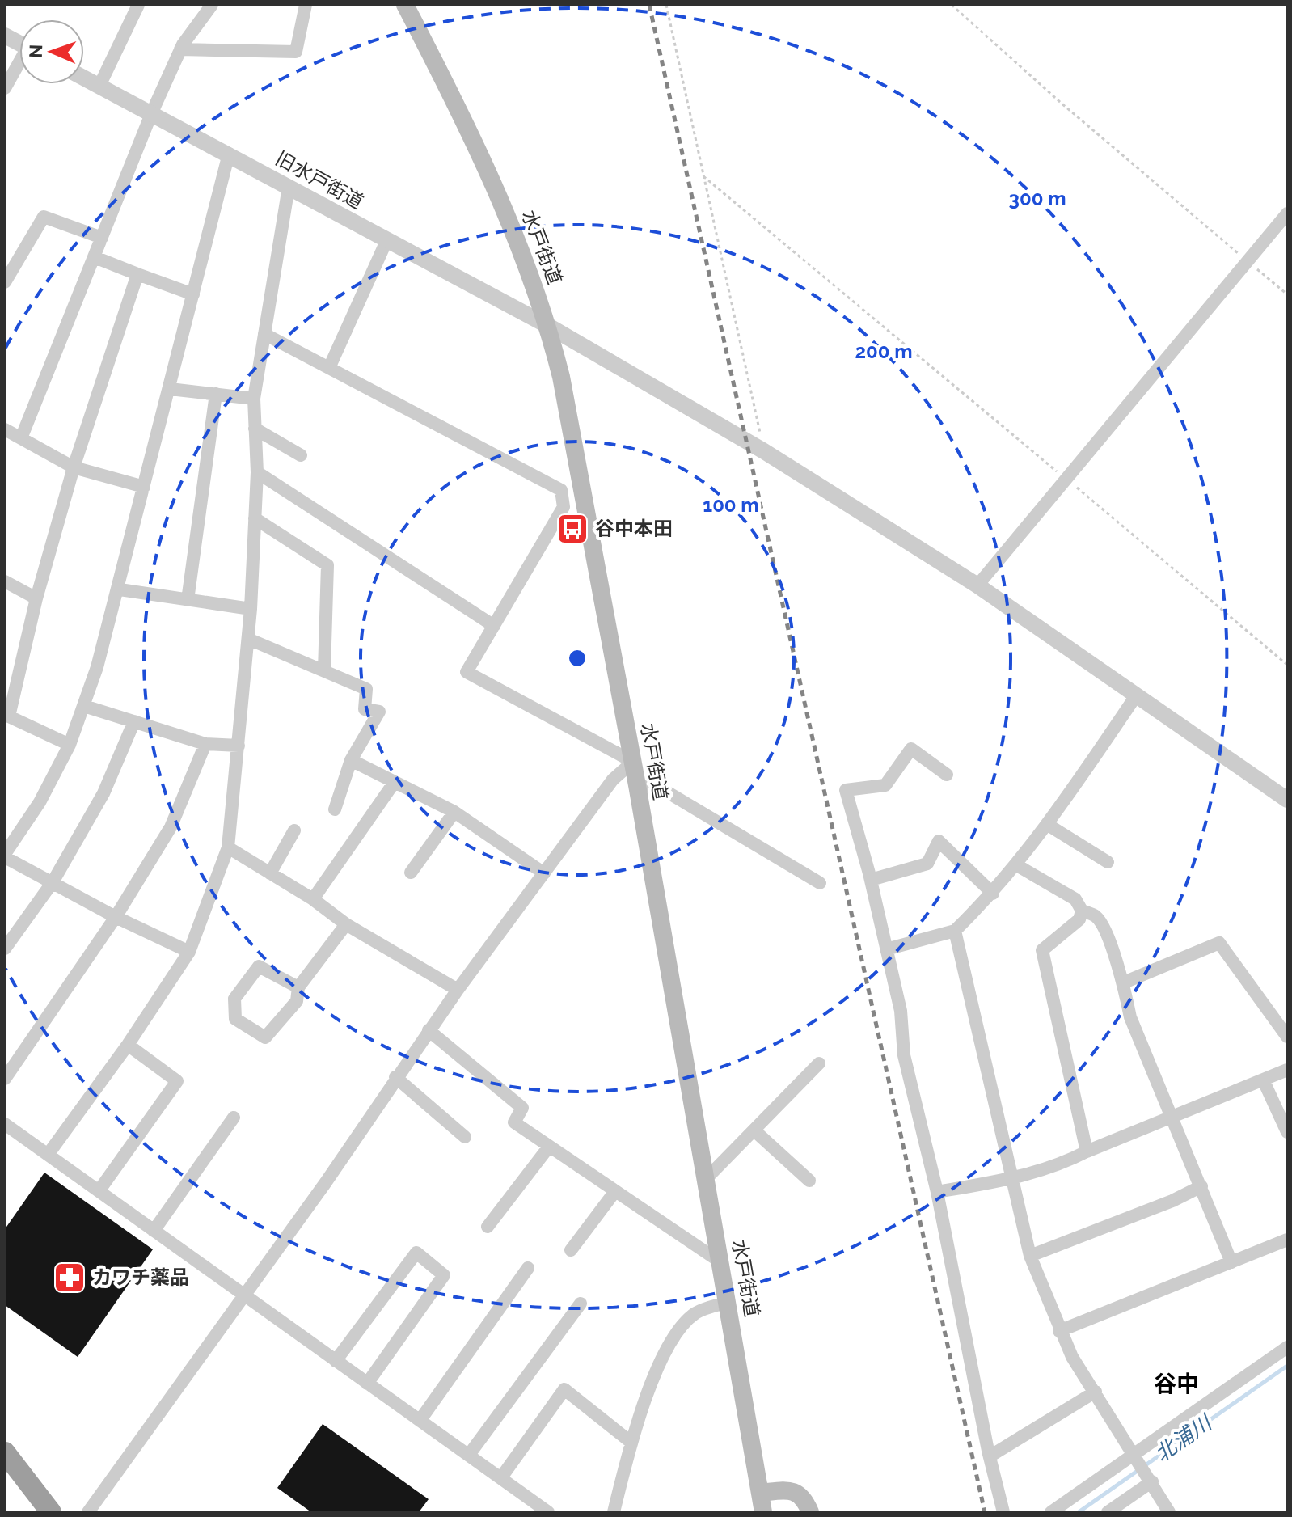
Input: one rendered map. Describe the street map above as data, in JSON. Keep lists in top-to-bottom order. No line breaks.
{"streets":{"main road":["水戸街道"],"street":["旧水戸街道"]},"crossings":[["旧水戸街道","水戸街道"]],"districts":["谷中"],"water":["北浦川"],"places":{"bus stop":["谷中本田"],"pharmacy":["カワチ薬品"]},"north":"left","rings":["300 m","200 m","100 m"]}
